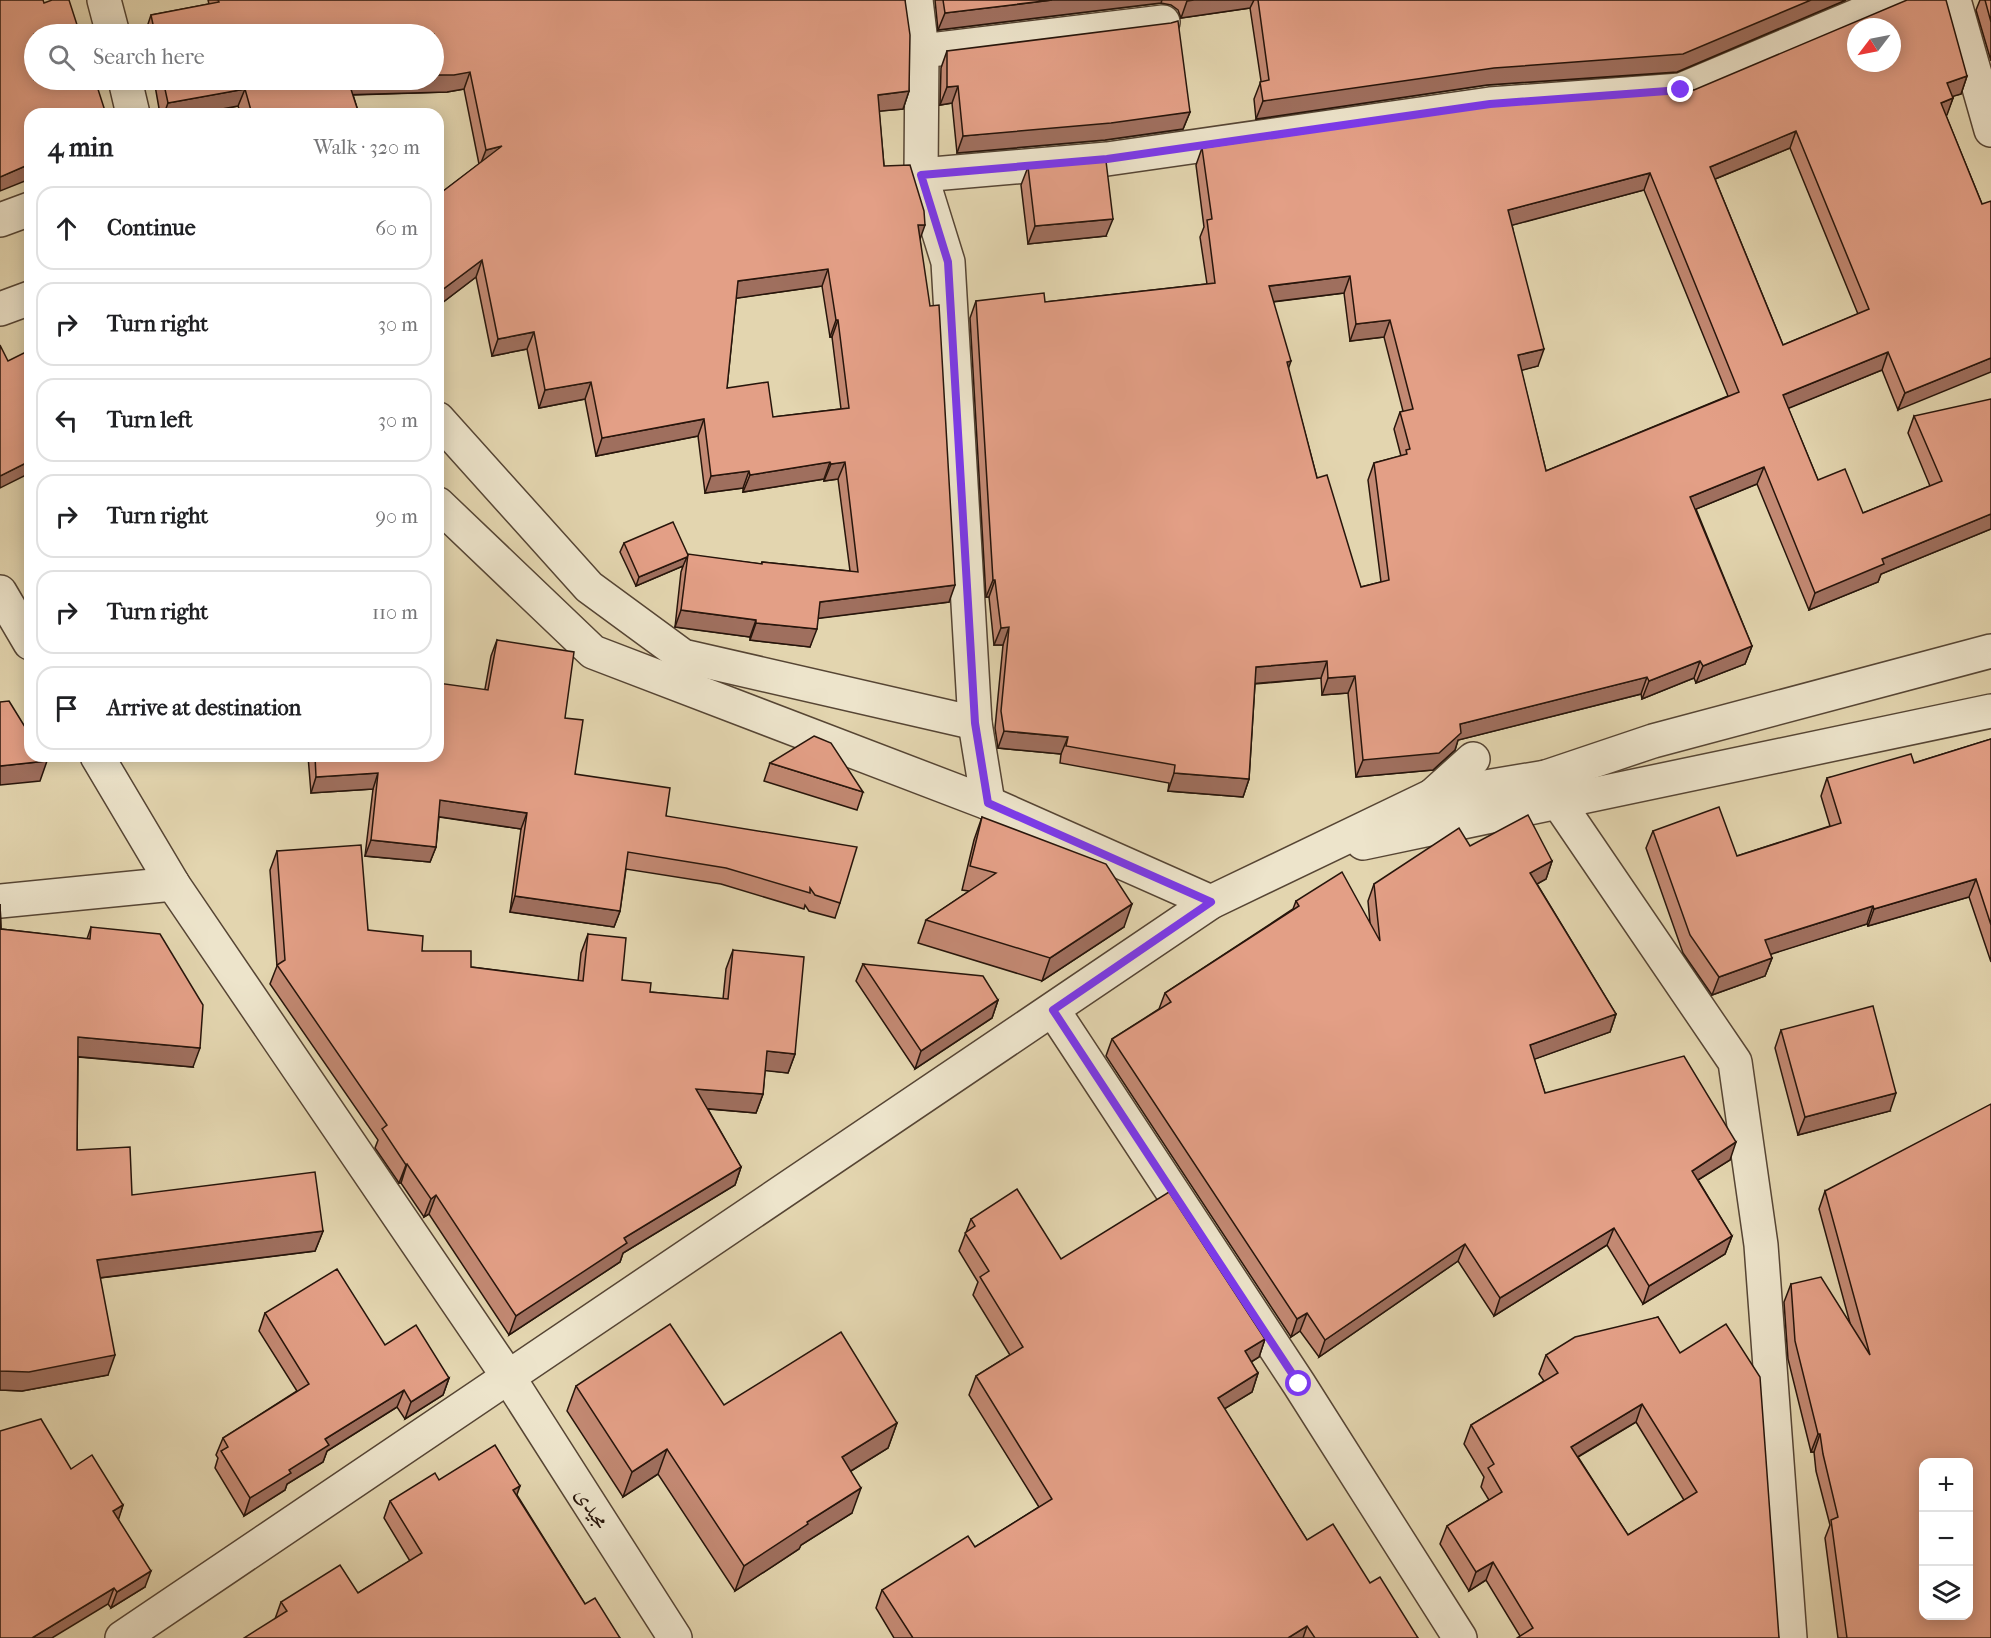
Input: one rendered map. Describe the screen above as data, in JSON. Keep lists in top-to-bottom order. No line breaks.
{"streets":{"street":["مجیدی"]},"north":"bottom left","page":{"search":"Search here","heading":["4 min","Walk · 320 m"],"list":[["Continue","60 m"],["Turn right","30 m"],["Turn left","30 m"],["Turn right","90 m"],["Turn right","110 m"],"Arrive at destination"],"map_buttons":["+","−"]}}
